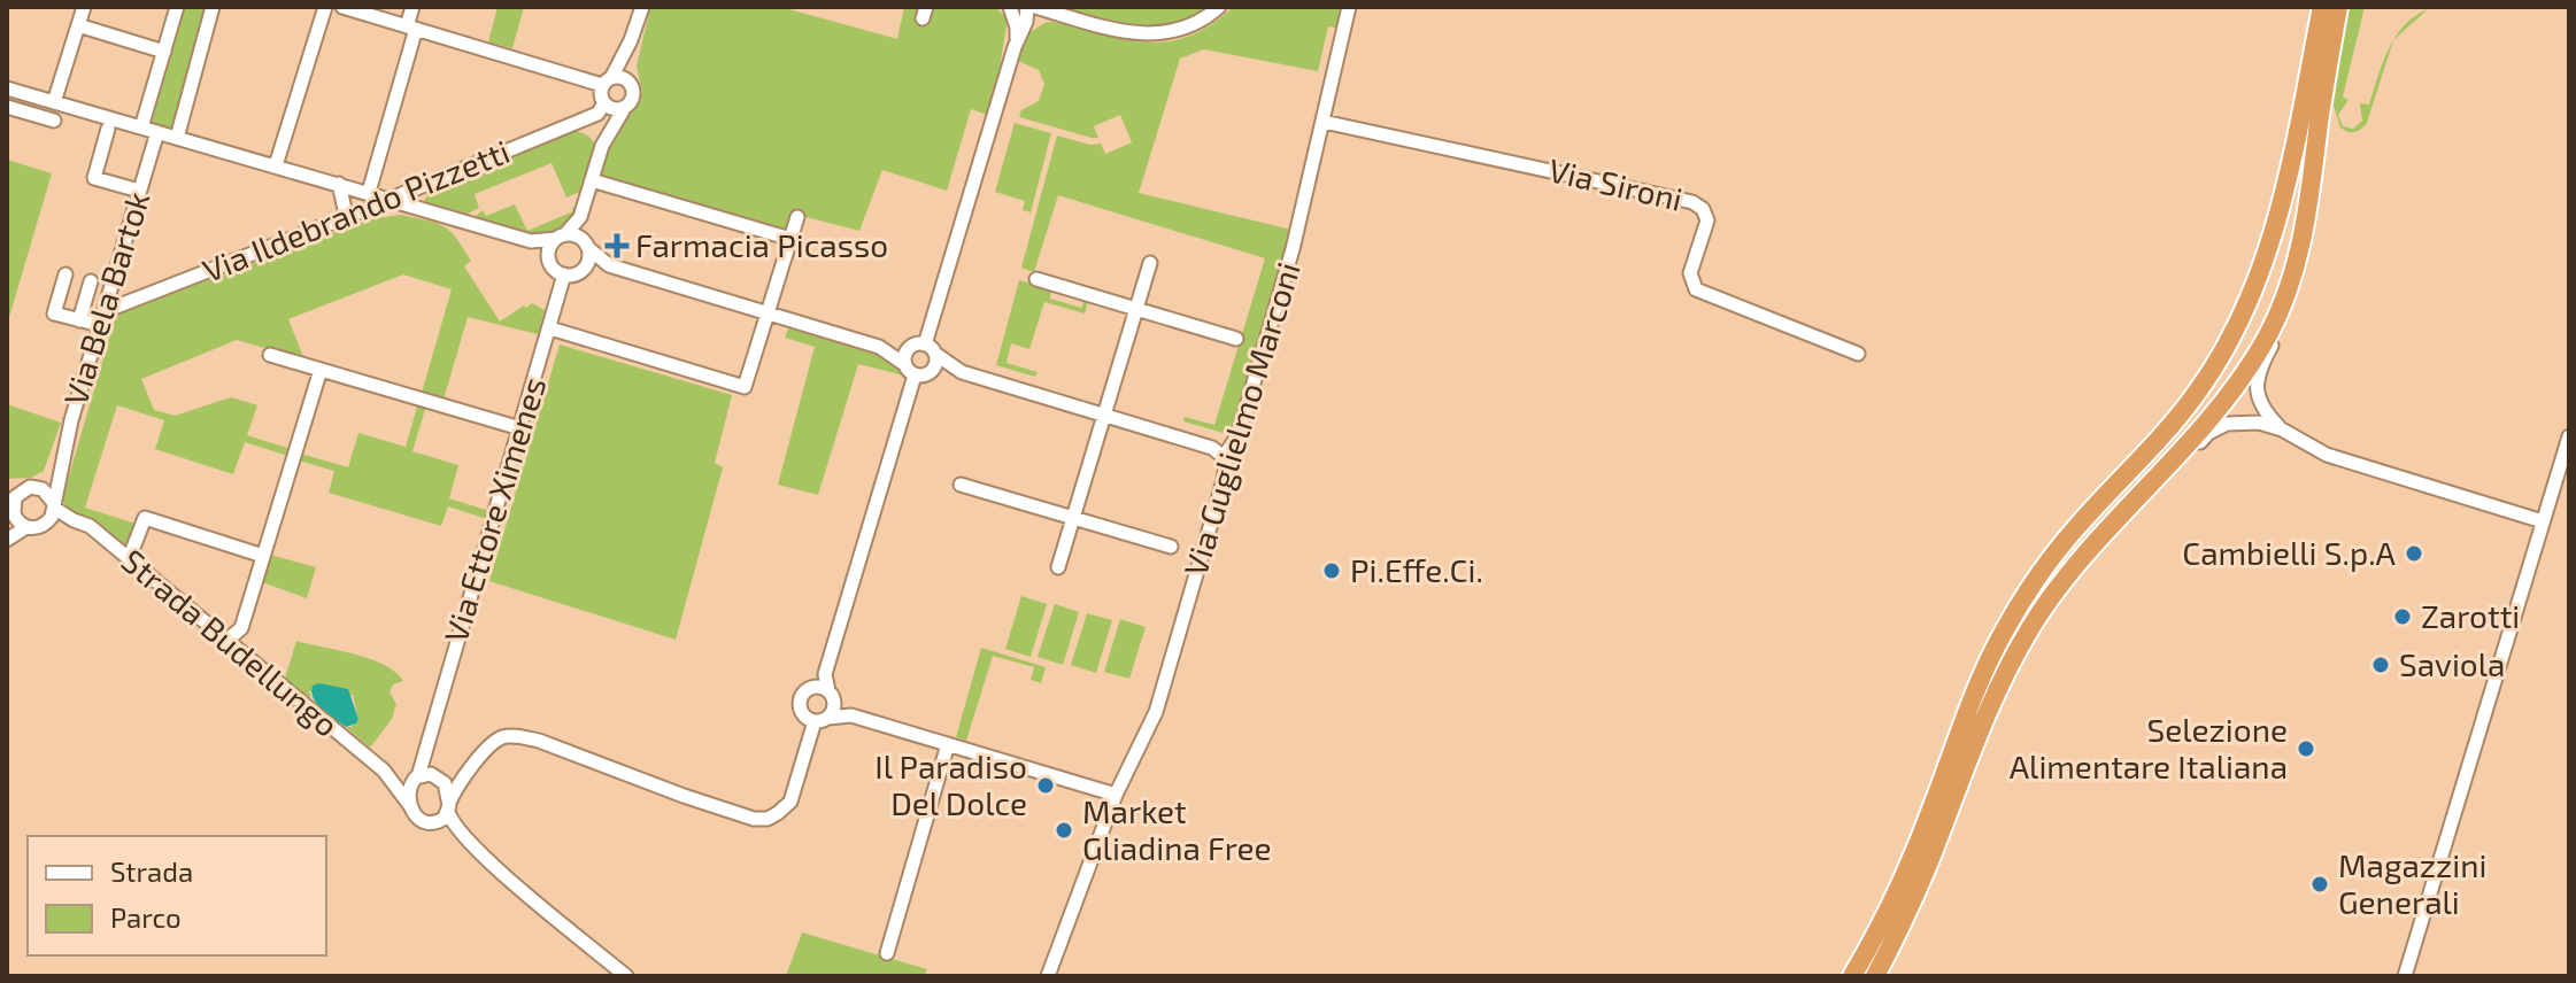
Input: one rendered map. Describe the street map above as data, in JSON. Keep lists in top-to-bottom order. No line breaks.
{"streets":{"street":["Via Sironi","Via Ildebrando Pizzetti","Via Bela Bartok","Via Guglielmo Marconi","Via Ettore Ximenes","Strada Budellungo"]},"crossings":[["Via Sironi","Via Guglielmo Marconi"],["Via Ildebrando Pizzetti","Via Bela Bartok"],["Via Bela Bartok","Strada Budellungo"],["Via Ettore Ximenes","Strada Budellungo"]],"places":{"health":["Farmacia Picasso"],"other":["Cambielli S.p.A","Pi.Effe.Ci.","Zarotti","Saviola","Selezione Alimentare Italiana","Il Paradiso Del Dolce","Market Gliadina Free","Magazzini Generali"]},"legend":["Strada","Parco"]}
